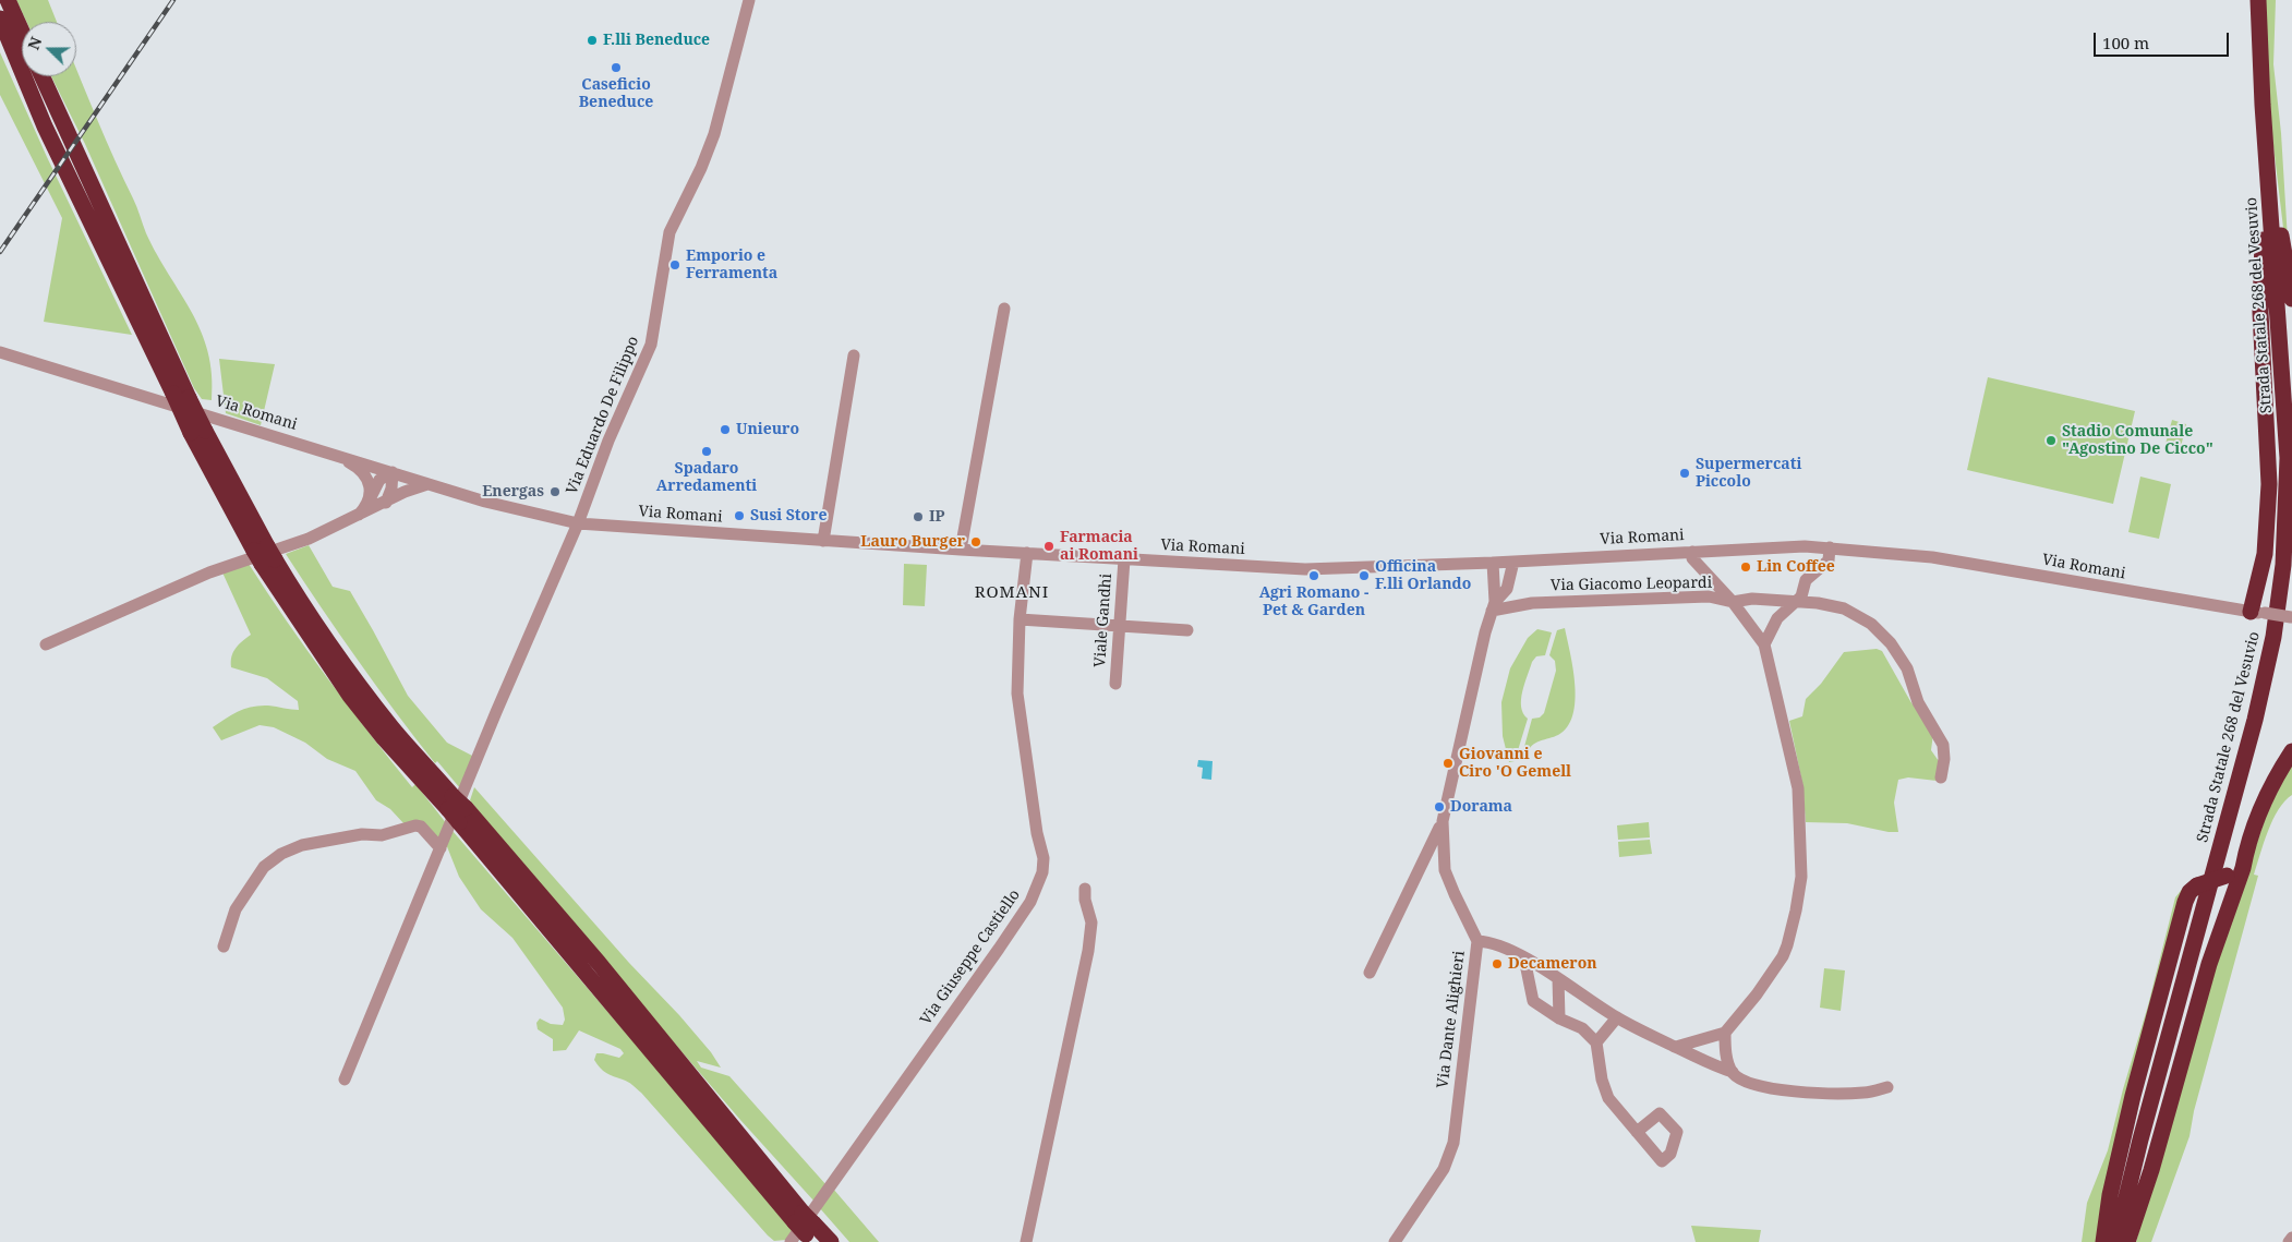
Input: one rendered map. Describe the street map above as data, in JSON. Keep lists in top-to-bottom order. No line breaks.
{"streets":{"highway":["Strada Statale 268 del Vesuvio"],"street":["Via Romani","Via Eduardo De Filippo","Via Giacomo Leopardi","Viale Gandhi","Via Giuseppe Castiello","Via Dante Alighieri"]},"crossings":[["Via Romani","Via Eduardo De Filippo"],["Via Romani","Viale Gandhi"],["Via Romani","Via Giuseppe Castiello"],["Via Romani","Via Dante Alighieri"],["Via Giacomo Leopardi","Via Dante Alighieri"]],"districts":["ROMANI"],"places":["F.lli Beneduce","Caseficio Beneduce","Emporio e Ferramenta","Unieuro","Stadio Comunale \"Agostino De Cicco\"","Spadaro Arredamenti","Supermercati Piccolo","Energas","Susi Store","IP","Lauro Burger","Farmacia ai Romani","Lin Coffee","Agri Romano - Pet & Garden","Officina F.lli Orlando","Giovanni e Ciro 'O Gemell","Dorama","Decameron"],"scale_bar":"100 m","north":"left"}
